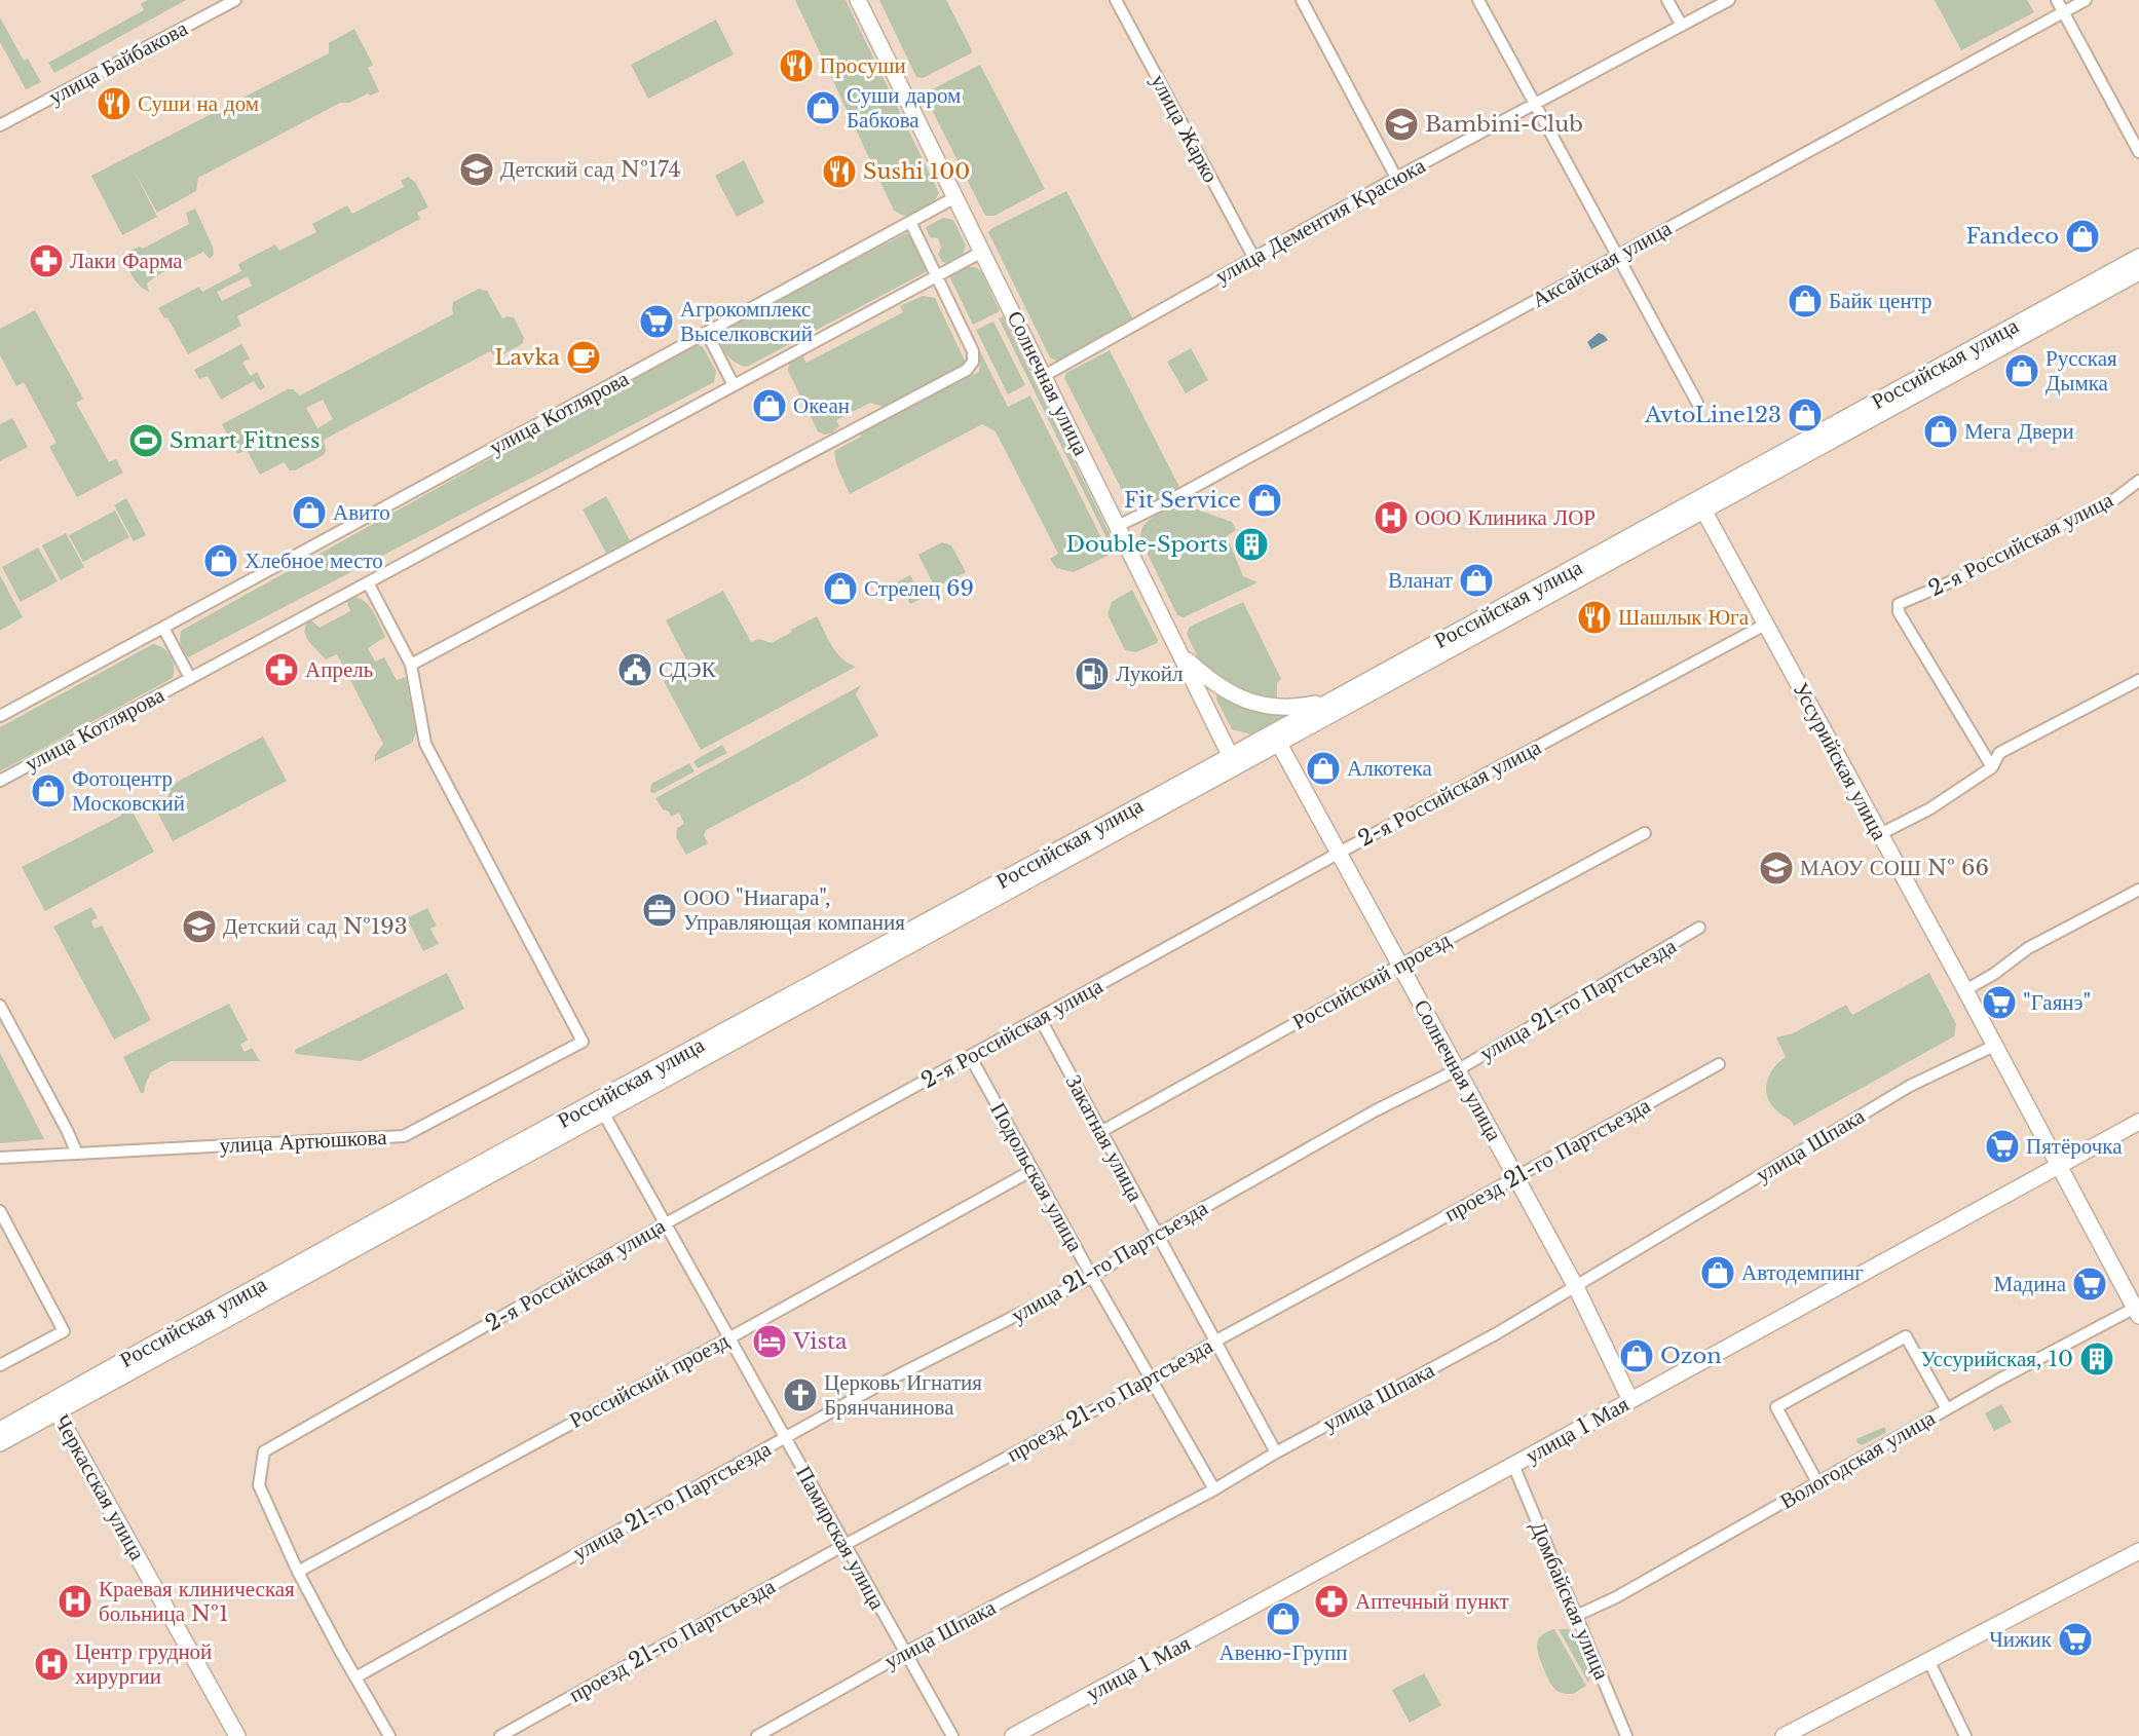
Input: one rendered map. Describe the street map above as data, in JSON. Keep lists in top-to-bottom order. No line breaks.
{"streets":{"main road":["Российская улица","Солнечная улица","Уссурийская улица","улица 1 Мая","Черкасская улица"],"street":["улица Байбакова","улица Жарко","улица Дементия Красюка","Аксайская улица","улица Котлярова","2-я Российская улица","Российский проезд","улица 21-го Партсъезда","Закатная улица","улица Артюшкова","улица Шпака","проезд 21-го Партсъезда","Подольская улица","Вологодская улица","Памирская улица","Домбайская улица"]},"crossings":[["улица Жарко","улица Дементия Красюка"],["улица Дементия Красюка","Солнечная улица"],["Аксайская улица","Солнечная улица"],["Российская улица","Солнечная улица"],["Российская улица","Уссурийская улица"],["Российская улица","Черкасская улица"],["Российская улица","Памирская улица"],["Солнечная улица","улица Котлярова"],["Солнечная улица","2-я Российская улица"],["Солнечная улица","Российский проезд"],["Солнечная улица","улица 21-го Партсъезда"],["Солнечная улица","улица Шпака"],["Солнечная улица","проезд 21-го Партсъезда"],["Солнечная улица","улица 1 Мая"],["2-я Российская улица","Уссурийская улица"],["2-я Российская улица","Российский проезд"],["2-я Российская улица","Закатная улица"],["2-я Российская улица","Подольская улица"],["2-я Российская улица","Памирская улица"],["Уссурийская улица","улица Шпака"],["Уссурийская улица","улица 1 Мая"],["Уссурийская улица","Вологодская улица"],["Российский проезд","Закатная улица"],["Российский проезд","Подольская улица"],["Российский проезд","Памирская улица"],["улица 21-го Партсъезда","Закатная улица"],["улица 21-го Партсъезда","Подольская улица"],["улица 21-го Партсъезда","Памирская улица"],["Закатная улица","улица Шпака"],["Закатная улица","проезд 21-го Партсъезда"],["улица Шпака","Подольская улица"],["улица Шпака","Памирская улица"],["проезд 21-го Партсъезда","Подольская улица"],["проезд 21-го Партсъезда","Памирская улица"],["улица 1 Мая","Домбайская улица"],["Вологодская улица","Домбайская улица"]],"places":{"restaurant":["Просуши","Суши на дом","Sushi 100","Шашлык Юга"],"shop":["Суши даром Бабкова","Fandeco","Байк центр","Русская Дымка","Океан","AvtoLine123","Мега Двери","Fit Service","Авито","Хлебное место","Вланат","Стрелец 69","Алкотека","Фотоцентр Московский","Автодемпинг","Ozon","Авеню-Групп"],"school or university":["Bambini-Club","Детский сад №174","МАОУ СОШ № 66","Детский сад №193"],"pharmacy":["Лаки Фарма","Апрель","Аптечный пункт"],"supermarket":["Агрокомплекс Выселковский","\"Гаянэ\"","Пятёрочка","Мадина","Чижик"],"cafe":["Lavka"],"sports":["Smart Fitness"],"hospital":["ООО Клиника ЛОР","Краевая клиническая больница №1","Центр грудной хирургии"],"building":["Double-Sports","Уссурийская, 10"],"public building":["СДЭК"],"fuel station":["Лукойл"],"office":["ООО \"Ниагара\", Управляющая компания"],"hotel":["Vista"],"church":["Церковь Игнатия Брянчанинова"]}}
